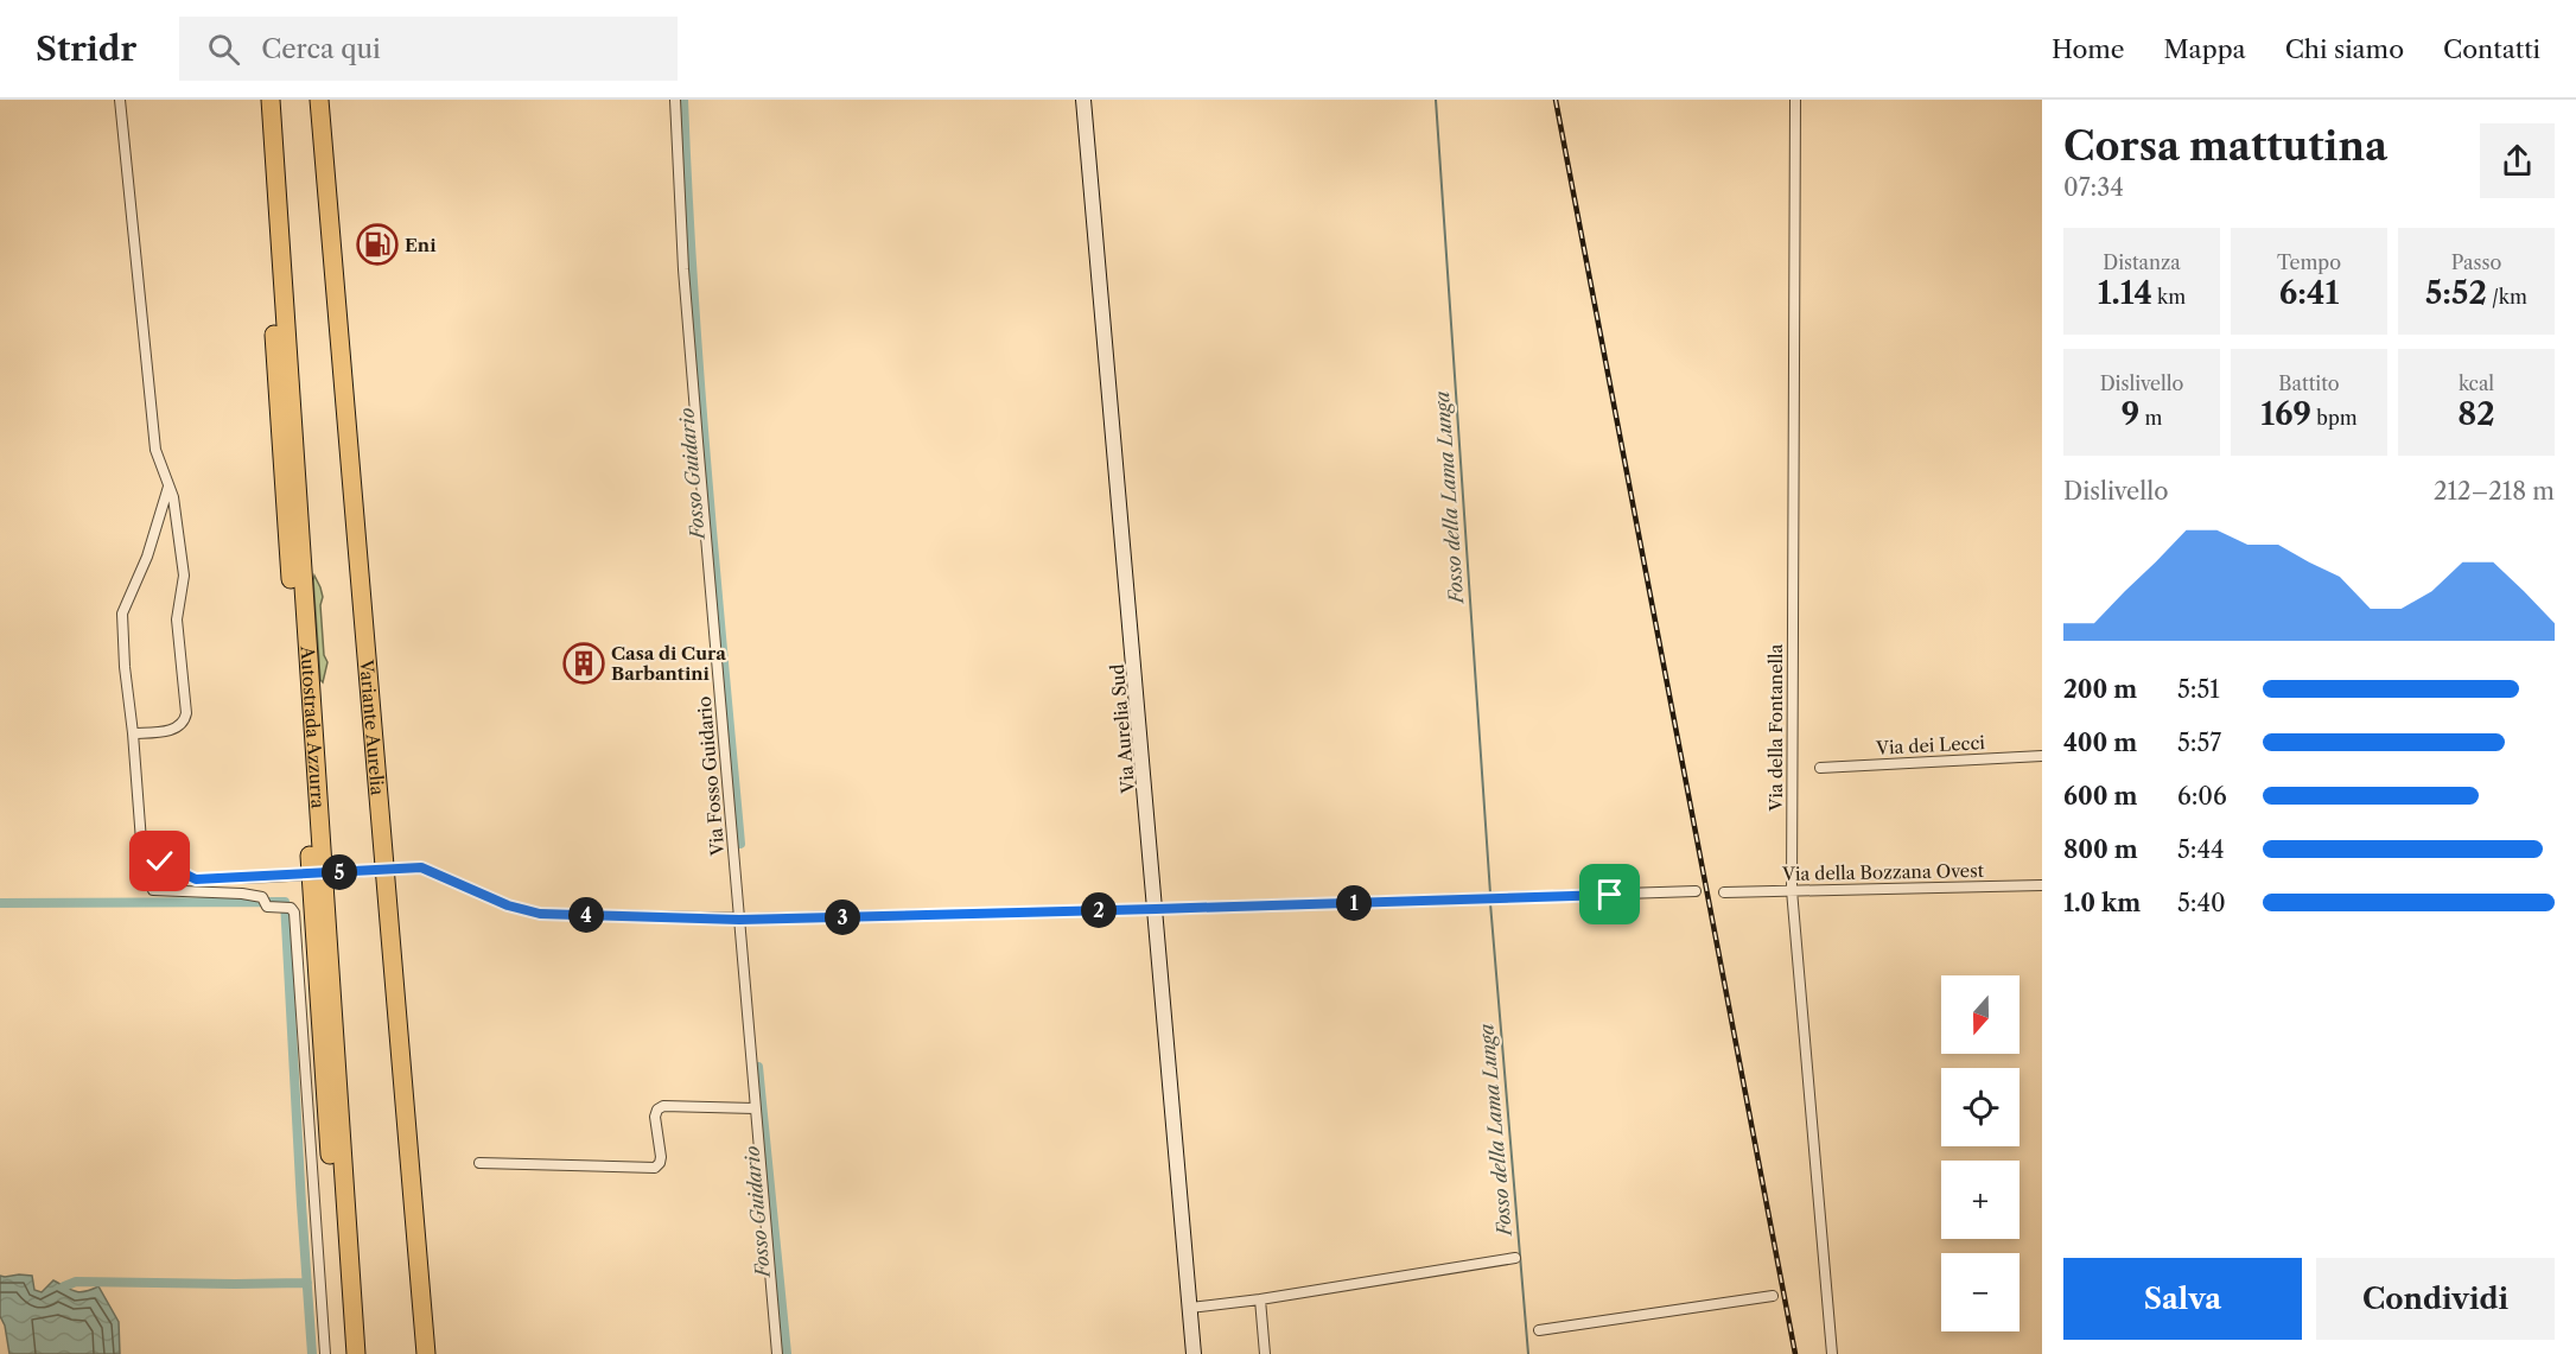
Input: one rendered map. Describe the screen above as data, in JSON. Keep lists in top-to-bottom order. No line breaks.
{"streets":{"highway":["Autostrada Azzurra","Variante Aurelia"],"main road":["Via Aurelia Sud"],"street":["Via della Fontanella","Via dei Lecci","Via Fosso Guidario","Via della Bozzana Ovest"]},"crossings":[["Via della Fontanella","Via della Bozzana Ovest"]],"water":["Fosso Guidario","Fosso della Lama Lunga"],"places":{"fuel station":["Eni"],"building":["Casa di Cura Barbantini"]},"north":"bottom","page":{"header":"Stridr","search":"Cerca qui","nav":["Home","Mappa","Chi siamo","Contatti"],"heading":["Corsa mattutina","07:34"],"stats":[["Distanza","1.14 km"],["Tempo","6:41"],["Passo","5:52 /km"],["Dislivello","9 m"],["Battito","169 bpm"],["kcal","82"]],"chart":["Dislivello","212–218 m"],"list":[{"name":"200 m","note":"5:51"},{"name":"400 m","note":"5:57"},{"name":"600 m","note":"6:06"},{"name":"800 m","note":"5:44"},{"name":"1.0 km","note":"5:40"}],"pins":["5","1","2","4","3"],"map_buttons":["+","−"],"buttons":["Salva","Condividi"]}}
